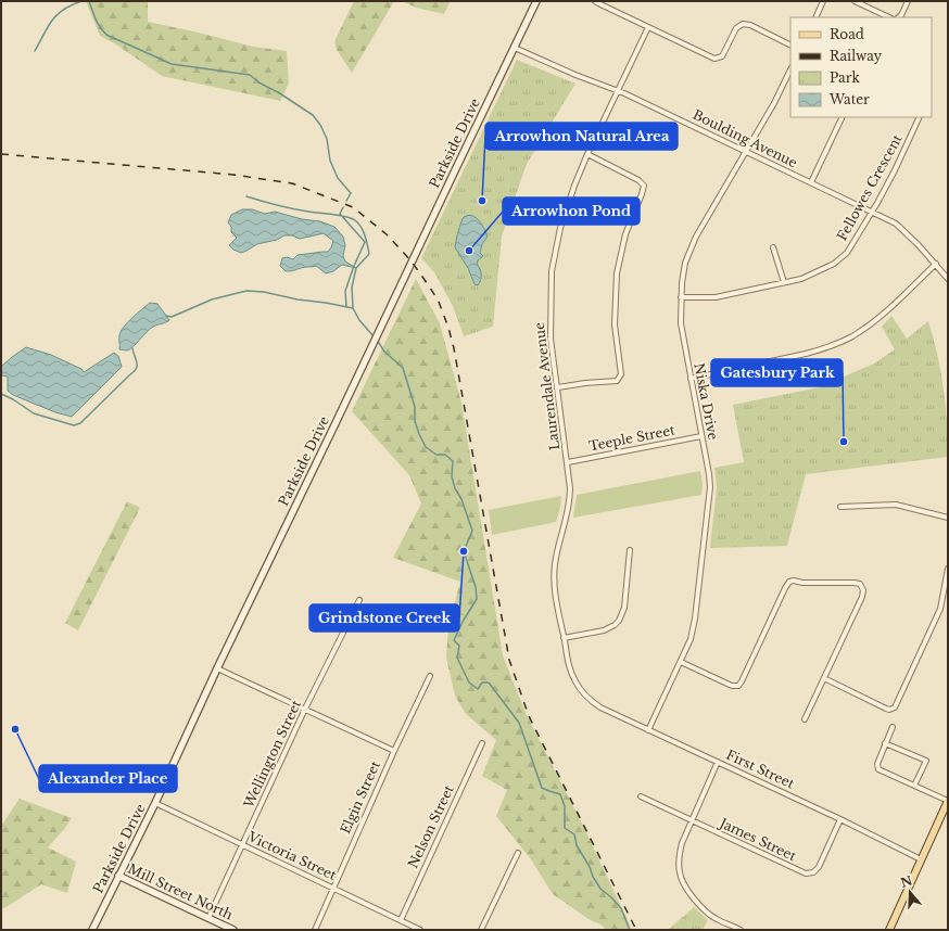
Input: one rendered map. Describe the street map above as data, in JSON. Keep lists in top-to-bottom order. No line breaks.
{"streets":{"main road":["Parkside Drive","Mill Street North"],"street":["Boulding Avenue","Fellowes Crescent","Laurendale Avenue","Niska Drive","Teeple Street","Wellington Street","First Street","Elgin Street","Nelson Street","James Street","Victoria Street"]},"crossings":[["Boulding Avenue","Parkside Drive"],["Boulding Avenue","Fellowes Crescent"],["Boulding Avenue","Laurendale Avenue"],["Boulding Avenue","Niska Drive"],["Parkside Drive","Victoria Street"],["Parkside Drive","Mill Street North"],["Fellowes Crescent","Niska Drive"],["Laurendale Avenue","Teeple Street"],["Laurendale Avenue","First Street"],["Niska Drive","Teeple Street"],["Niska Drive","First Street"],["Wellington Street","Victoria Street"],["Wellington Street","Mill Street North"],["First Street","James Street"],["Elgin Street","Victoria Street"],["Nelson Street","Victoria Street"]],"places":["Arrowhon Natural Area","Arrowhon Pond","Gatesbury Park","Grindstone Creek","Alexander Place"],"legend":["Road","Railway","Park","Water"],"north":"top"}
